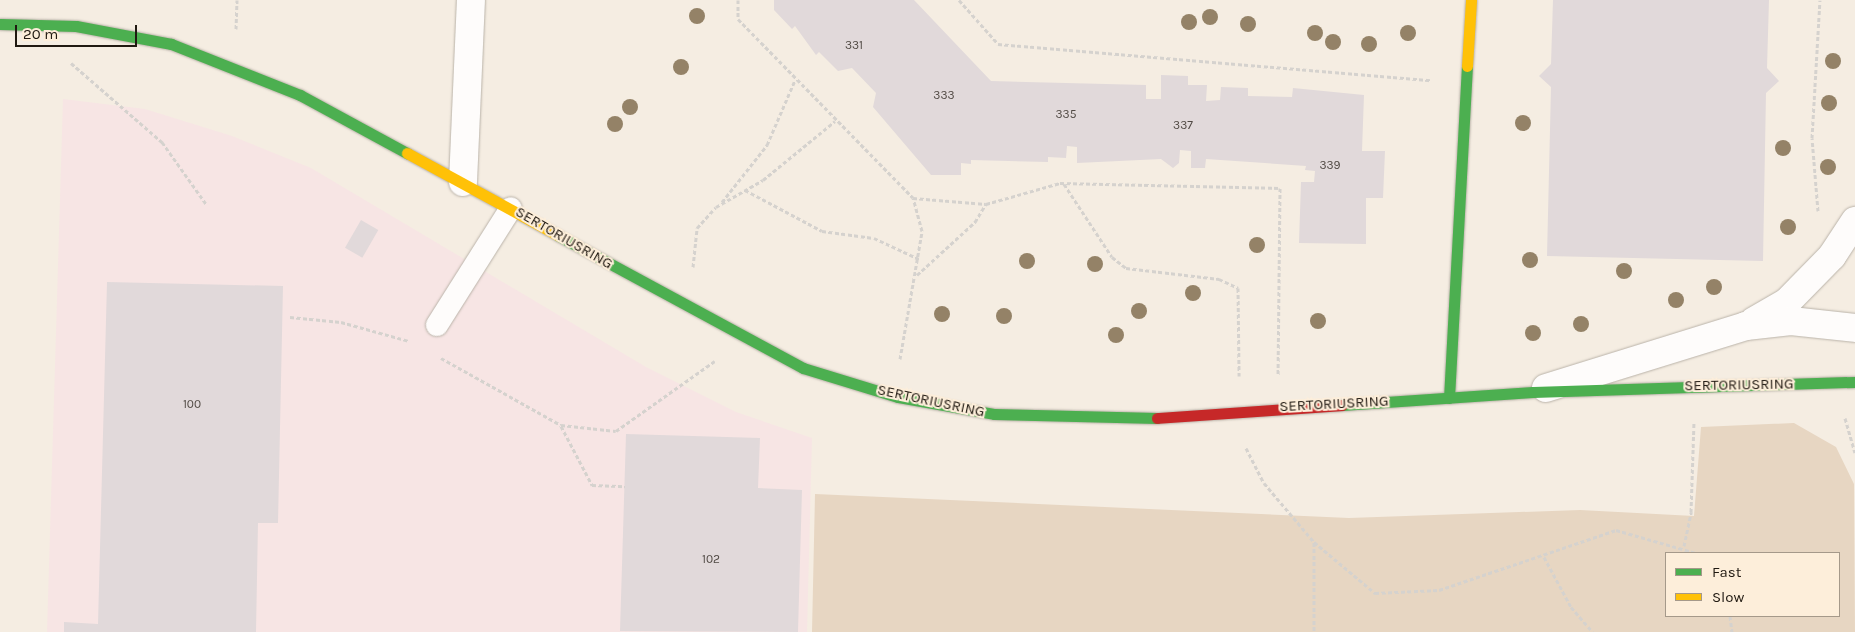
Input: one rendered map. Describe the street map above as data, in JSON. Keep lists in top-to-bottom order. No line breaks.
{"streets":{"street":["SERTORIUSRING"]},"house_numbers":["331","333","335","337","339","100","102"],"legend":["Fast","Slow"],"scale_bar":"20 m"}
